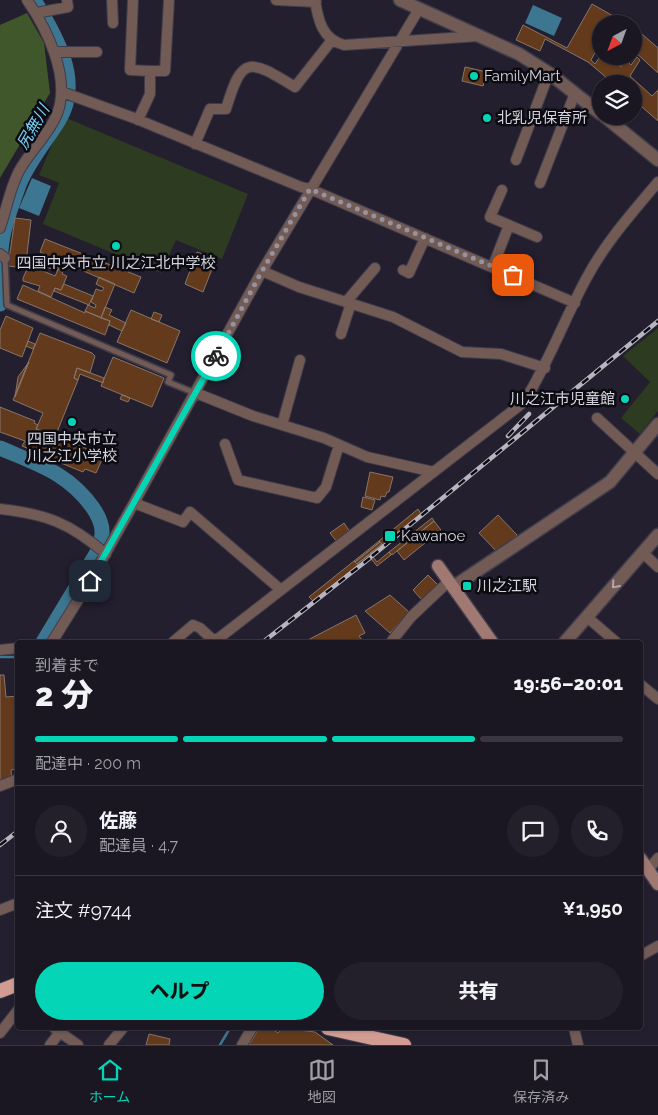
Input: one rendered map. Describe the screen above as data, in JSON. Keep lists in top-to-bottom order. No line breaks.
{"water":["尻無川"],"places":{"other":["FamilyMart","北乳児保育所","四国中央市立 川之江北中学校","川之江市児童館","四国中央市立 川之江小学校"],"transit":["Kawanoe","川之江駅"]},"north":"bottom left","page":{"heading":["2 分","到着まで","19:56–20:01"],"panel":["佐藤","配達員 · 4.7","注文 #9744","¥1,950"],"bar":"配達中 · 200 m","buttons":["ヘルプ","共有"],"tabs":["ホーム","地図","保存済み"]}}
